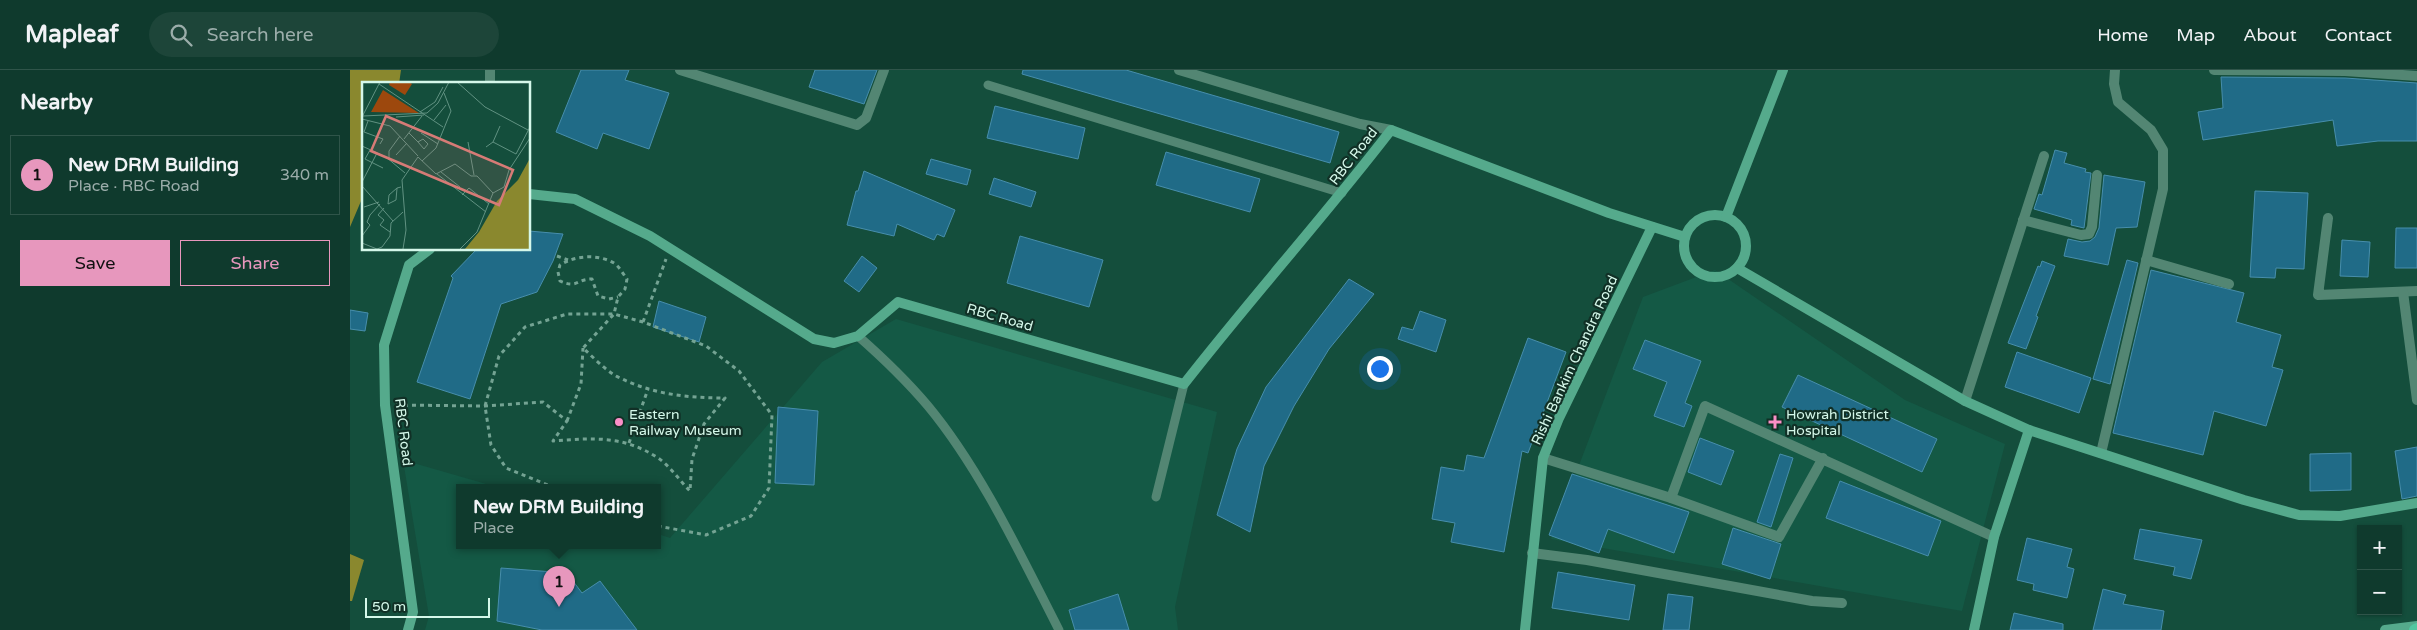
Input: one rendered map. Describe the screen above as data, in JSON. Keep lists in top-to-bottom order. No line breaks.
{"streets":{"main road":["RBC Road","Rishi Bankim Chandra Road"]},"places":{"other":["Eastern Railway Museum"],"health":["Howrah District Hospital"]},"scale_bar":"50 m","page":{"header":"Mapleaf","search":"Search here","nav":["Home","Map","About","Contact"],"heading":"Nearby","list":[{"mark":"1","name":"New DRM Building","note":"Place · RBC Road","value":"340 m"}],"buttons":["Save","Share"],"popup":["New DRM Building","Place"],"map_buttons":["+","−"],"pins":"1","scale":"50 m"}}
